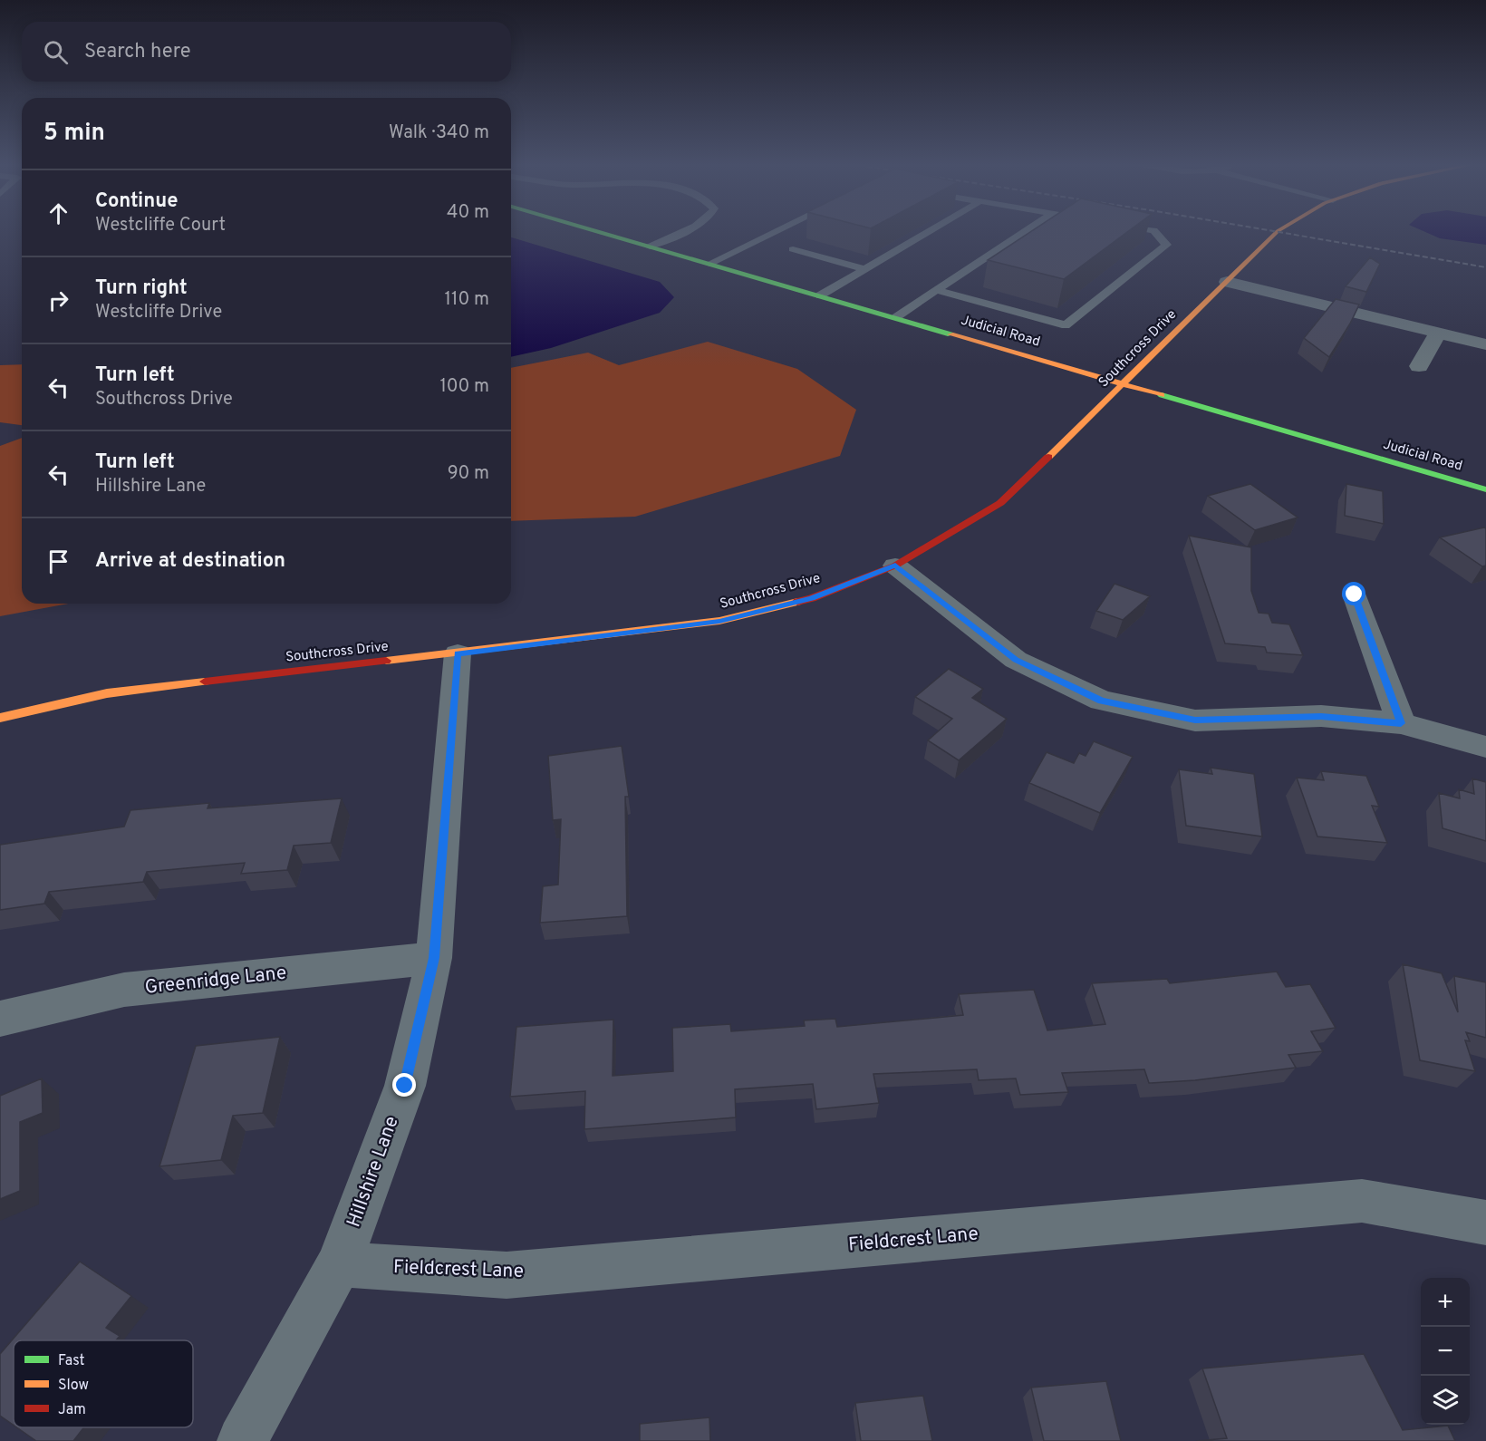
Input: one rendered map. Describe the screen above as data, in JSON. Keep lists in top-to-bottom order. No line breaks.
{"streets":{"street":["Judicial Road","Southcross Drive","Greenridge Lane","Hillshire Lane","Fieldcrest Lane"]},"crossings":[["Judicial Road","Southcross Drive"],["Southcross Drive","Hillshire Lane"],["Greenridge Lane","Hillshire Lane"],["Hillshire Lane","Fieldcrest Lane"]],"legend":["Fast","Slow","Jam"],"page":{"search":"Search here","heading":["5 min","Walk · 340 m"],"list":[["Continue","Westcliffe Court","40 m"],["Turn right","Westcliffe Drive","110 m"],["Turn left","Southcross Drive","100 m"],["Turn left","Hillshire Lane","90 m"],"Arrive at destination"],"map_buttons":["+","−"]}}
